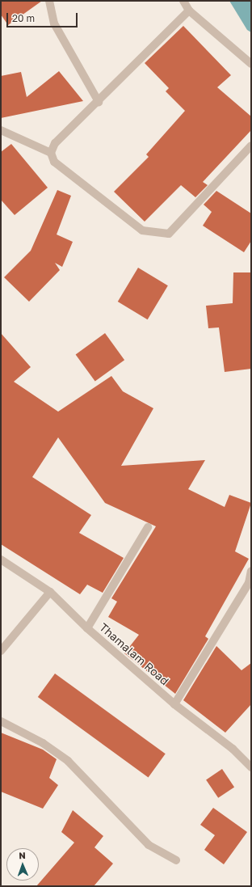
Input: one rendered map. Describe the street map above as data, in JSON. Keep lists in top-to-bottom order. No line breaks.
{"streets":{"street":["Thamalam Road"]},"scale_bar":"20 m","north":"top"}
